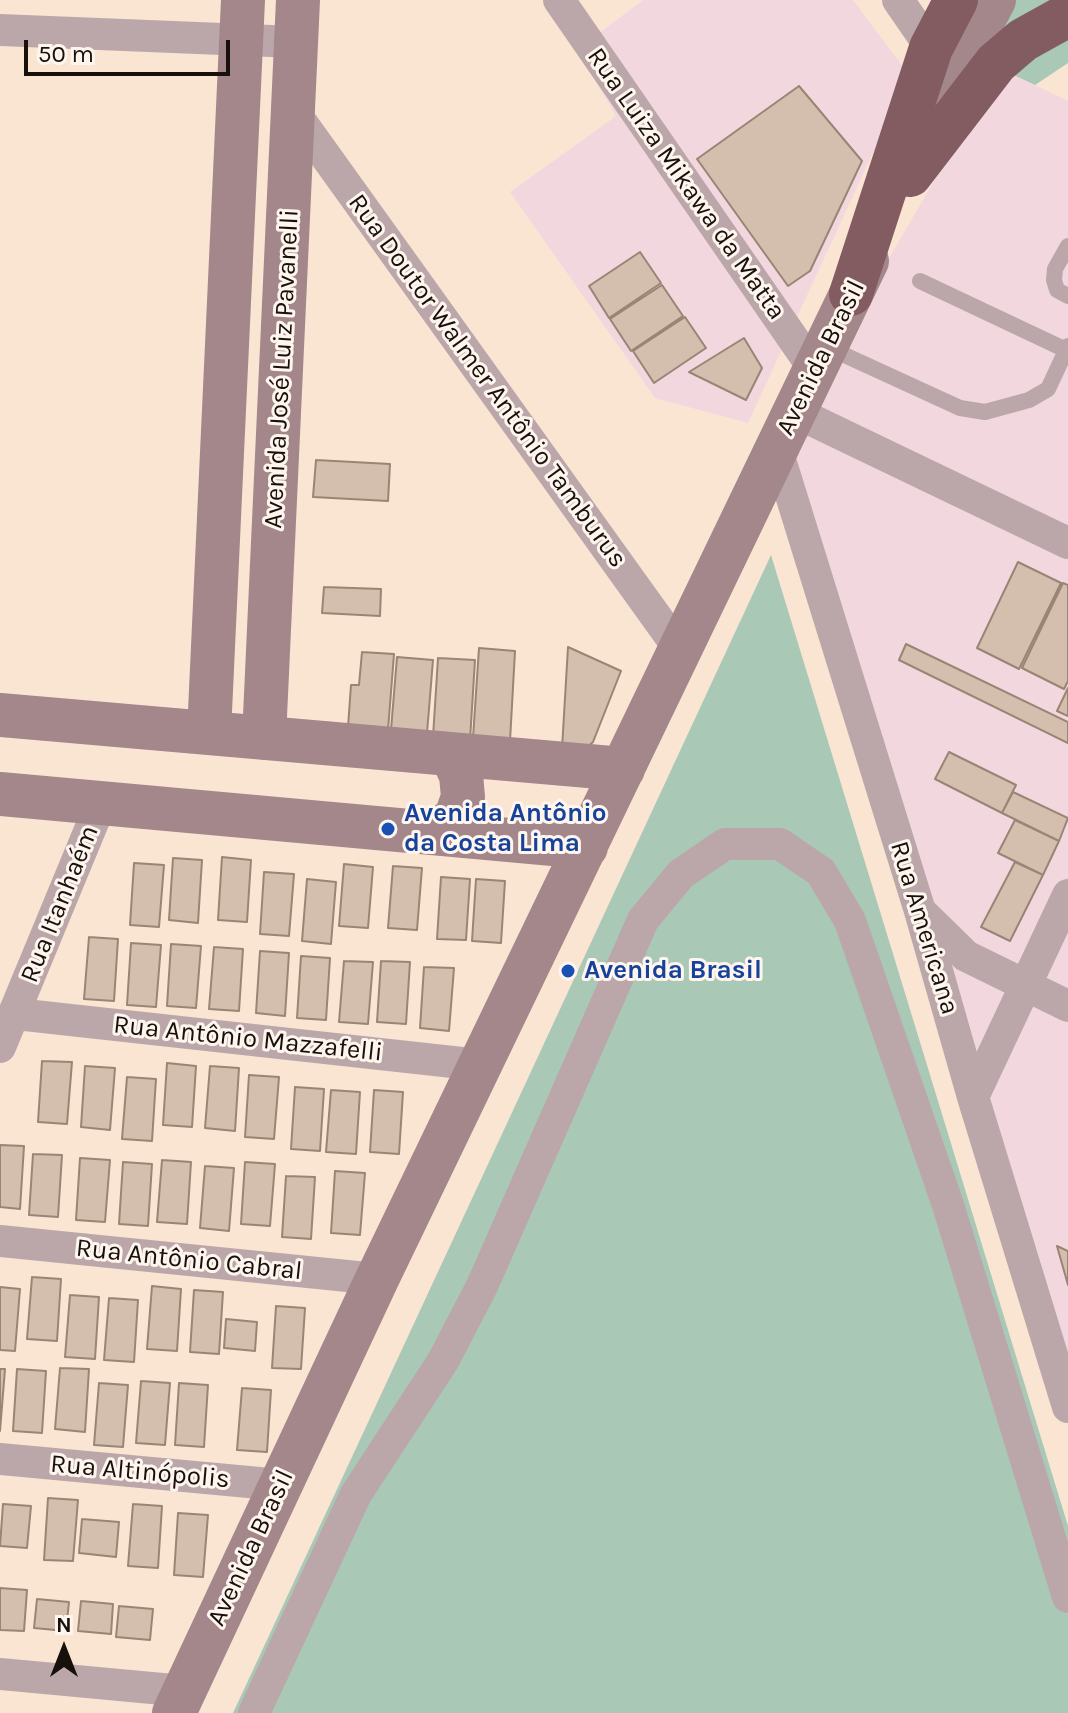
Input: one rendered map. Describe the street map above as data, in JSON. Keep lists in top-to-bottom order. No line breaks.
{"streets":{"street":["Rua Luiza Mikawa da Matta","Avenida Brasil","Avenida José Luiz Pavanelli","Rua Doutor Walmer Antônio Tamburus","Rua Itanhaém","Rua Americana","Rua Antônio Mazzafelli","Rua Antônio Cabral","Rua Altinópolis"]},"crossings":[["Rua Luiza Mikawa da Matta","Avenida Brasil"],["Avenida Brasil","Rua Doutor Walmer Antônio Tamburus"],["Avenida Brasil","Rua Americana"],["Avenida Brasil","Rua Antônio Mazzafelli"],["Avenida Brasil","Rua Antônio Cabral"],["Avenida Brasil","Rua Altinópolis"],["Avenida José Luiz Pavanelli","Rua Doutor Walmer Antônio Tamburus"],["Rua Itanhaém","Rua Antônio Mazzafelli"]],"places":["Avenida Antônio da Costa Lima","Avenida Brasil"],"scale_bar":"50 m","north":"top"}
